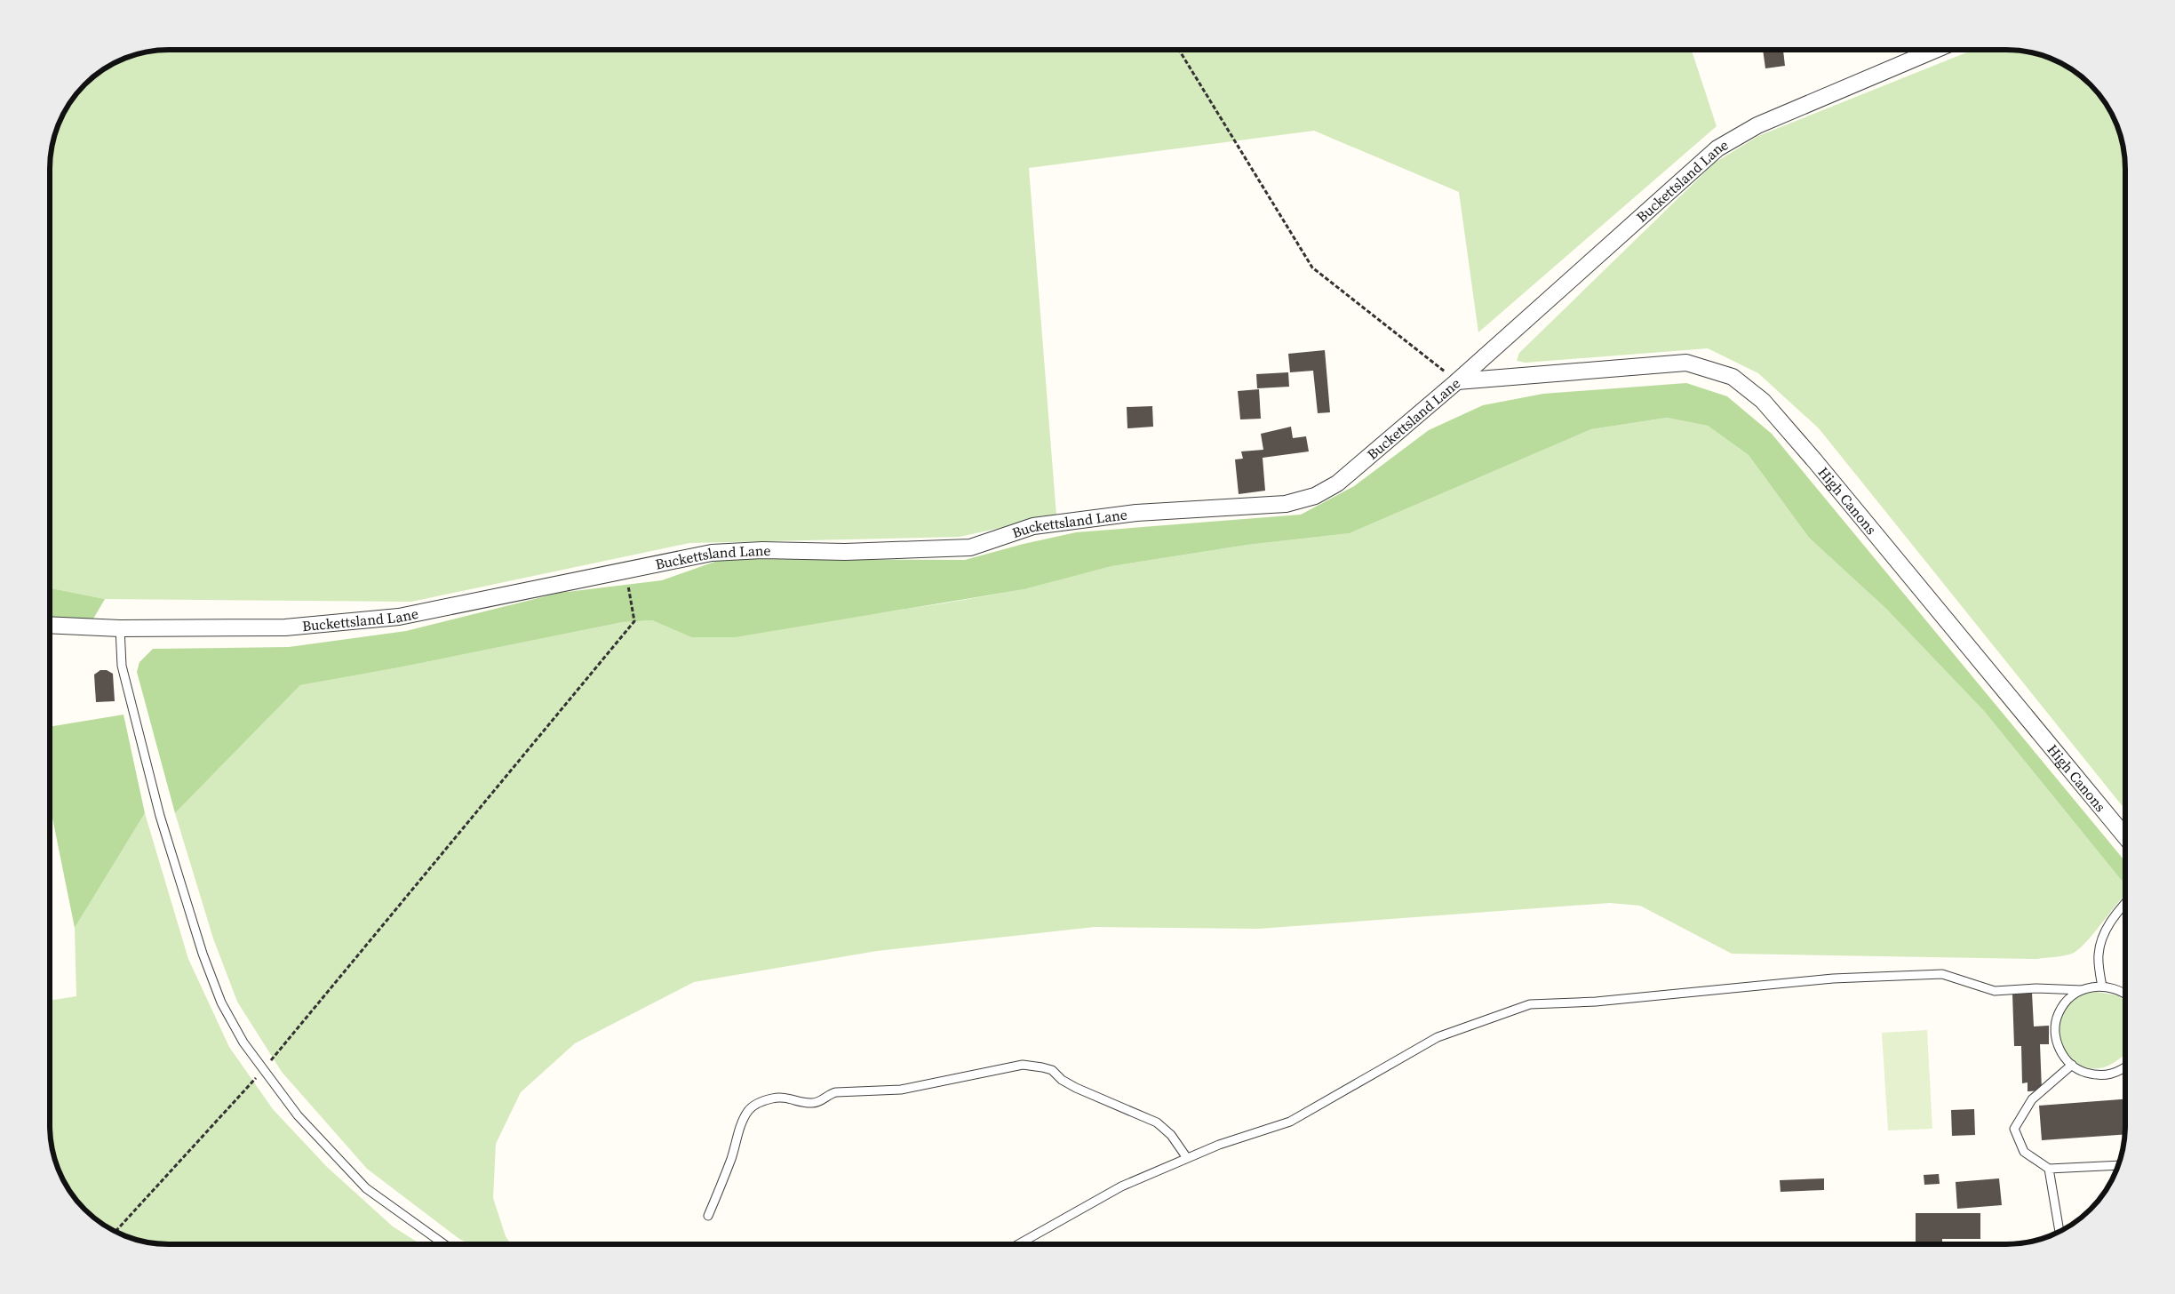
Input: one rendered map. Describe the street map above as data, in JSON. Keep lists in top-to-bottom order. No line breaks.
{"streets":{"street":["Buckettsland Lane","High Canons"]},"crossings":[["Buckettsland Lane","High Canons"]]}
